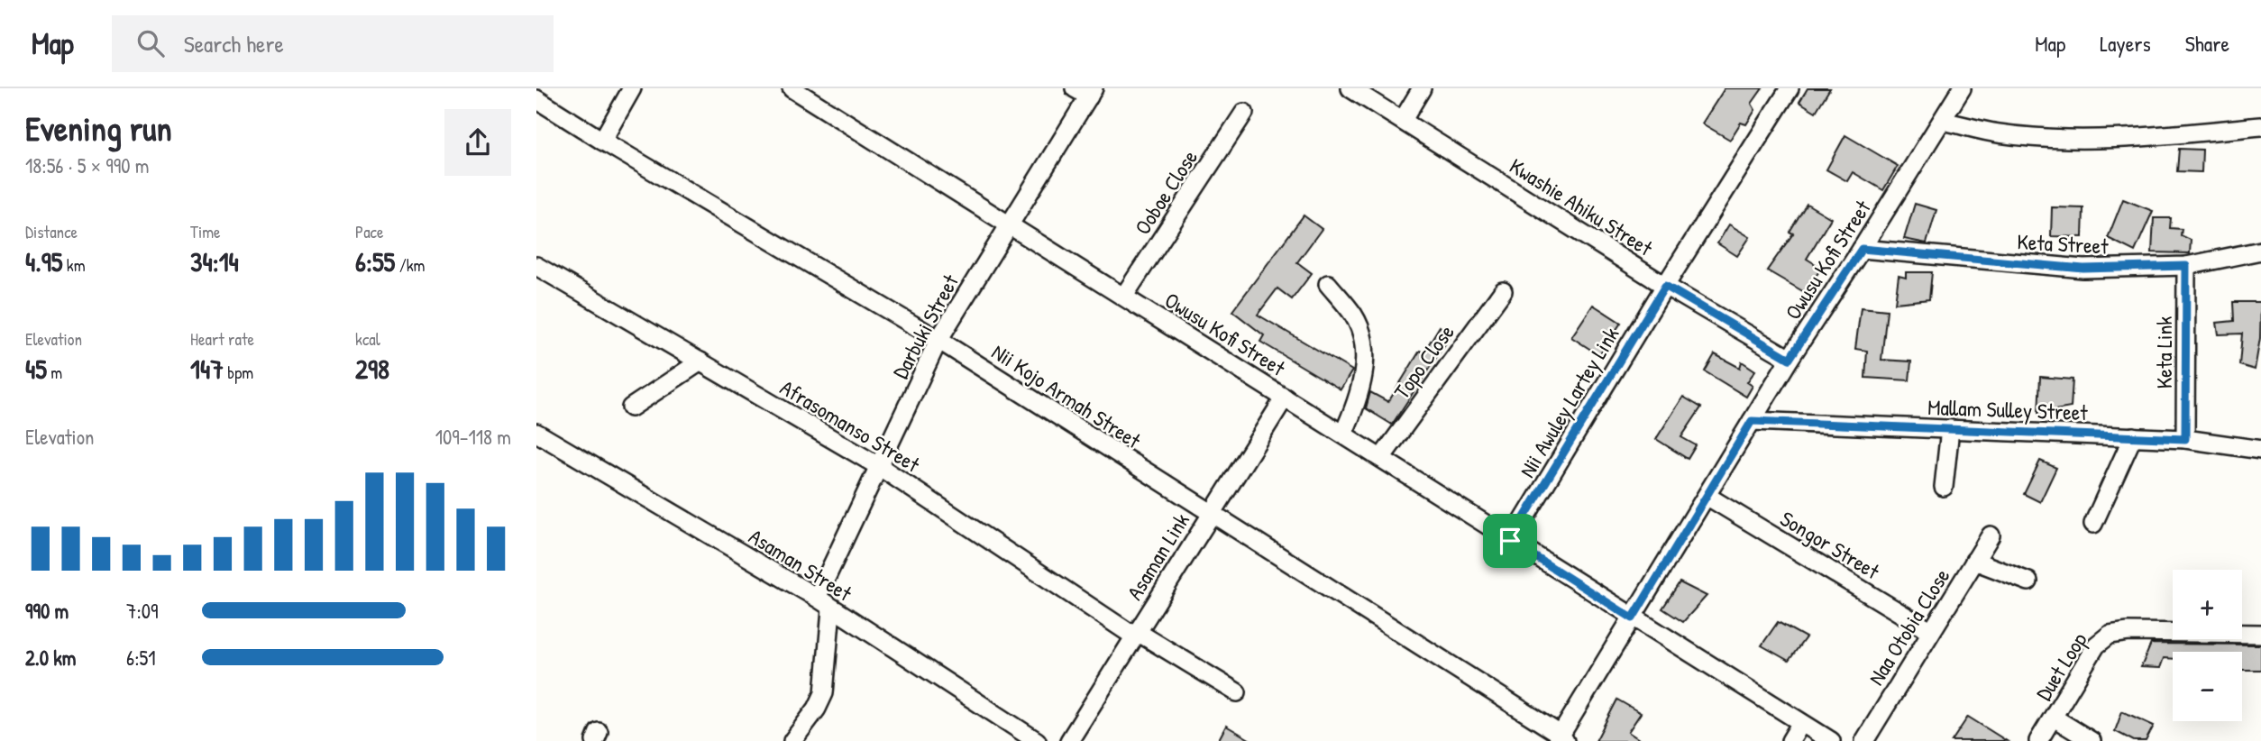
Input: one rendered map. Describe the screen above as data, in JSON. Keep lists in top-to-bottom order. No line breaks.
{"streets":{"street":["Ooboe Close","Kwashie Ahiku Street","Keta Street","Owusu Kofi Street","Darbuki Street","Keta Link","Topo Close","Nii Kojo Armah Street","Nii Awuley Lartey Link","Mallam Sulley Street","Afrasomanso Street","Songor Street","Asaman Link","Asaman Street","Naa Otobia Close","Duet Loop"]},"crossings":[["Ooboe Close","Owusu Kofi Street"],["Kwashie Ahiku Street","Owusu Kofi Street"],["Kwashie Ahiku Street","Nii Awuley Lartey Link"],["Keta Street","Owusu Kofi Street"],["Keta Street","Keta Link"],["Owusu Kofi Street","Darbuki Street"],["Owusu Kofi Street","Topo Close"],["Owusu Kofi Street","Nii Kojo Armah Street"],["Owusu Kofi Street","Nii Awuley Lartey Link"],["Owusu Kofi Street","Mallam Sulley Street"],["Owusu Kofi Street","Songor Street"],["Owusu Kofi Street","Asaman Link"],["Darbuki Street","Nii Kojo Armah Street"],["Darbuki Street","Afrasomanso Street"],["Darbuki Street","Asaman Street"],["Keta Link","Mallam Sulley Street"],["Nii Kojo Armah Street","Asaman Link"],["Afrasomanso Street","Asaman Link"],["Songor Street","Naa Otobia Close"]],"page":{"header":"Map","search":"Search here","nav":["Map","Layers","Share"],"heading":["Evening run","18:56 · 5 × 990 m"],"stats":[["Distance","4.95 km"],["Time","34:14"],["Pace","6:55 /km"],["Elevation","45 m"],["Heart rate","147 bpm"],["kcal","298"]],"chart":["Elevation","109–118 m"],"map_buttons":["+","−"],"list":[{"name":"990 m","note":"7:09"},{"name":"2.0 km","note":"6:51"}]}}
